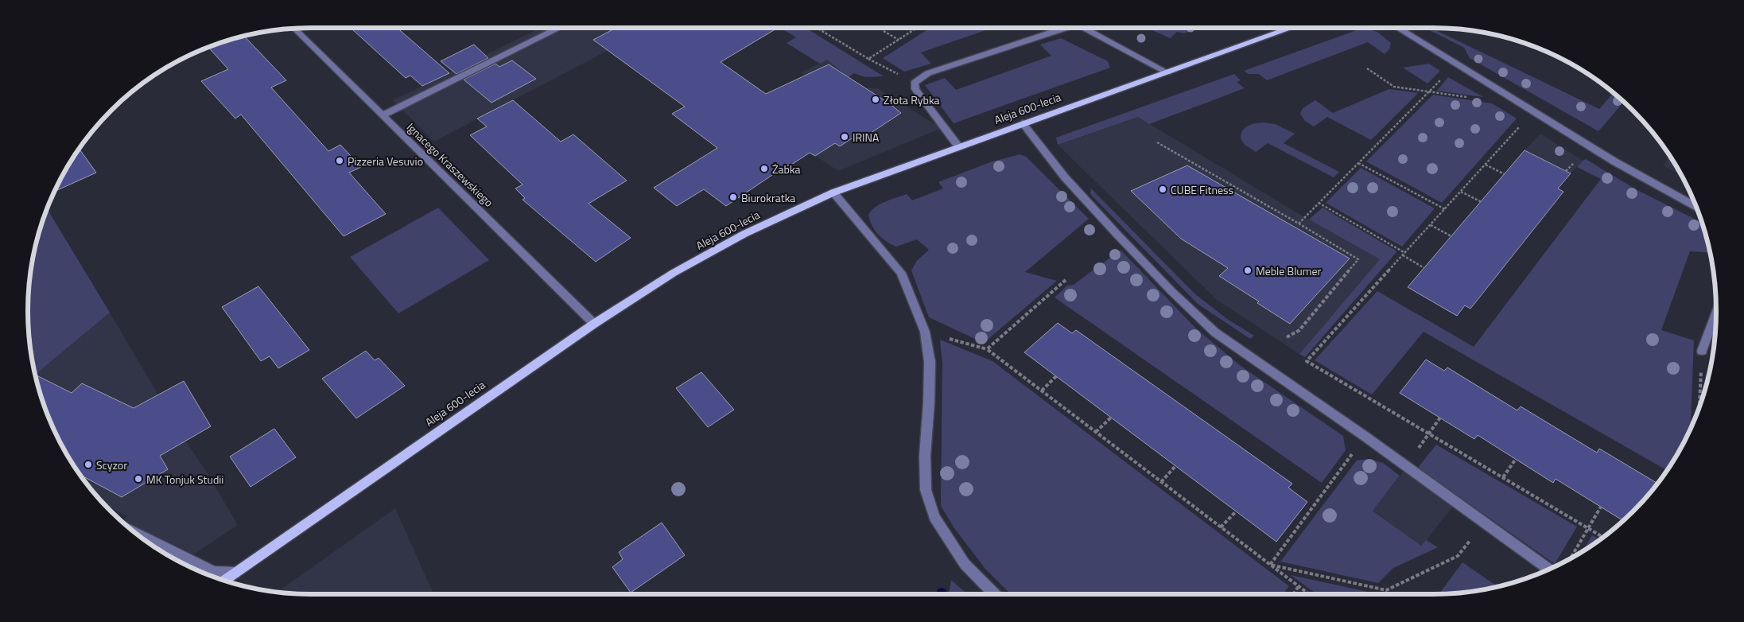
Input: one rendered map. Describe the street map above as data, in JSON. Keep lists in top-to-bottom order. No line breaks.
{"streets":{"main road":["Aleja 600-lecia"],"street":["Ignacego Kraszewskiego"]},"crossings":[["Aleja 600-lecia","Ignacego Kraszewskiego"]],"places":["Złota Rybka","IRINA","Pizzeria Vesuvio","Żabka","CUBE Fitness","Biurokratka","Meble Blumer","Scyzor","MK Tonjuk Studii"]}
